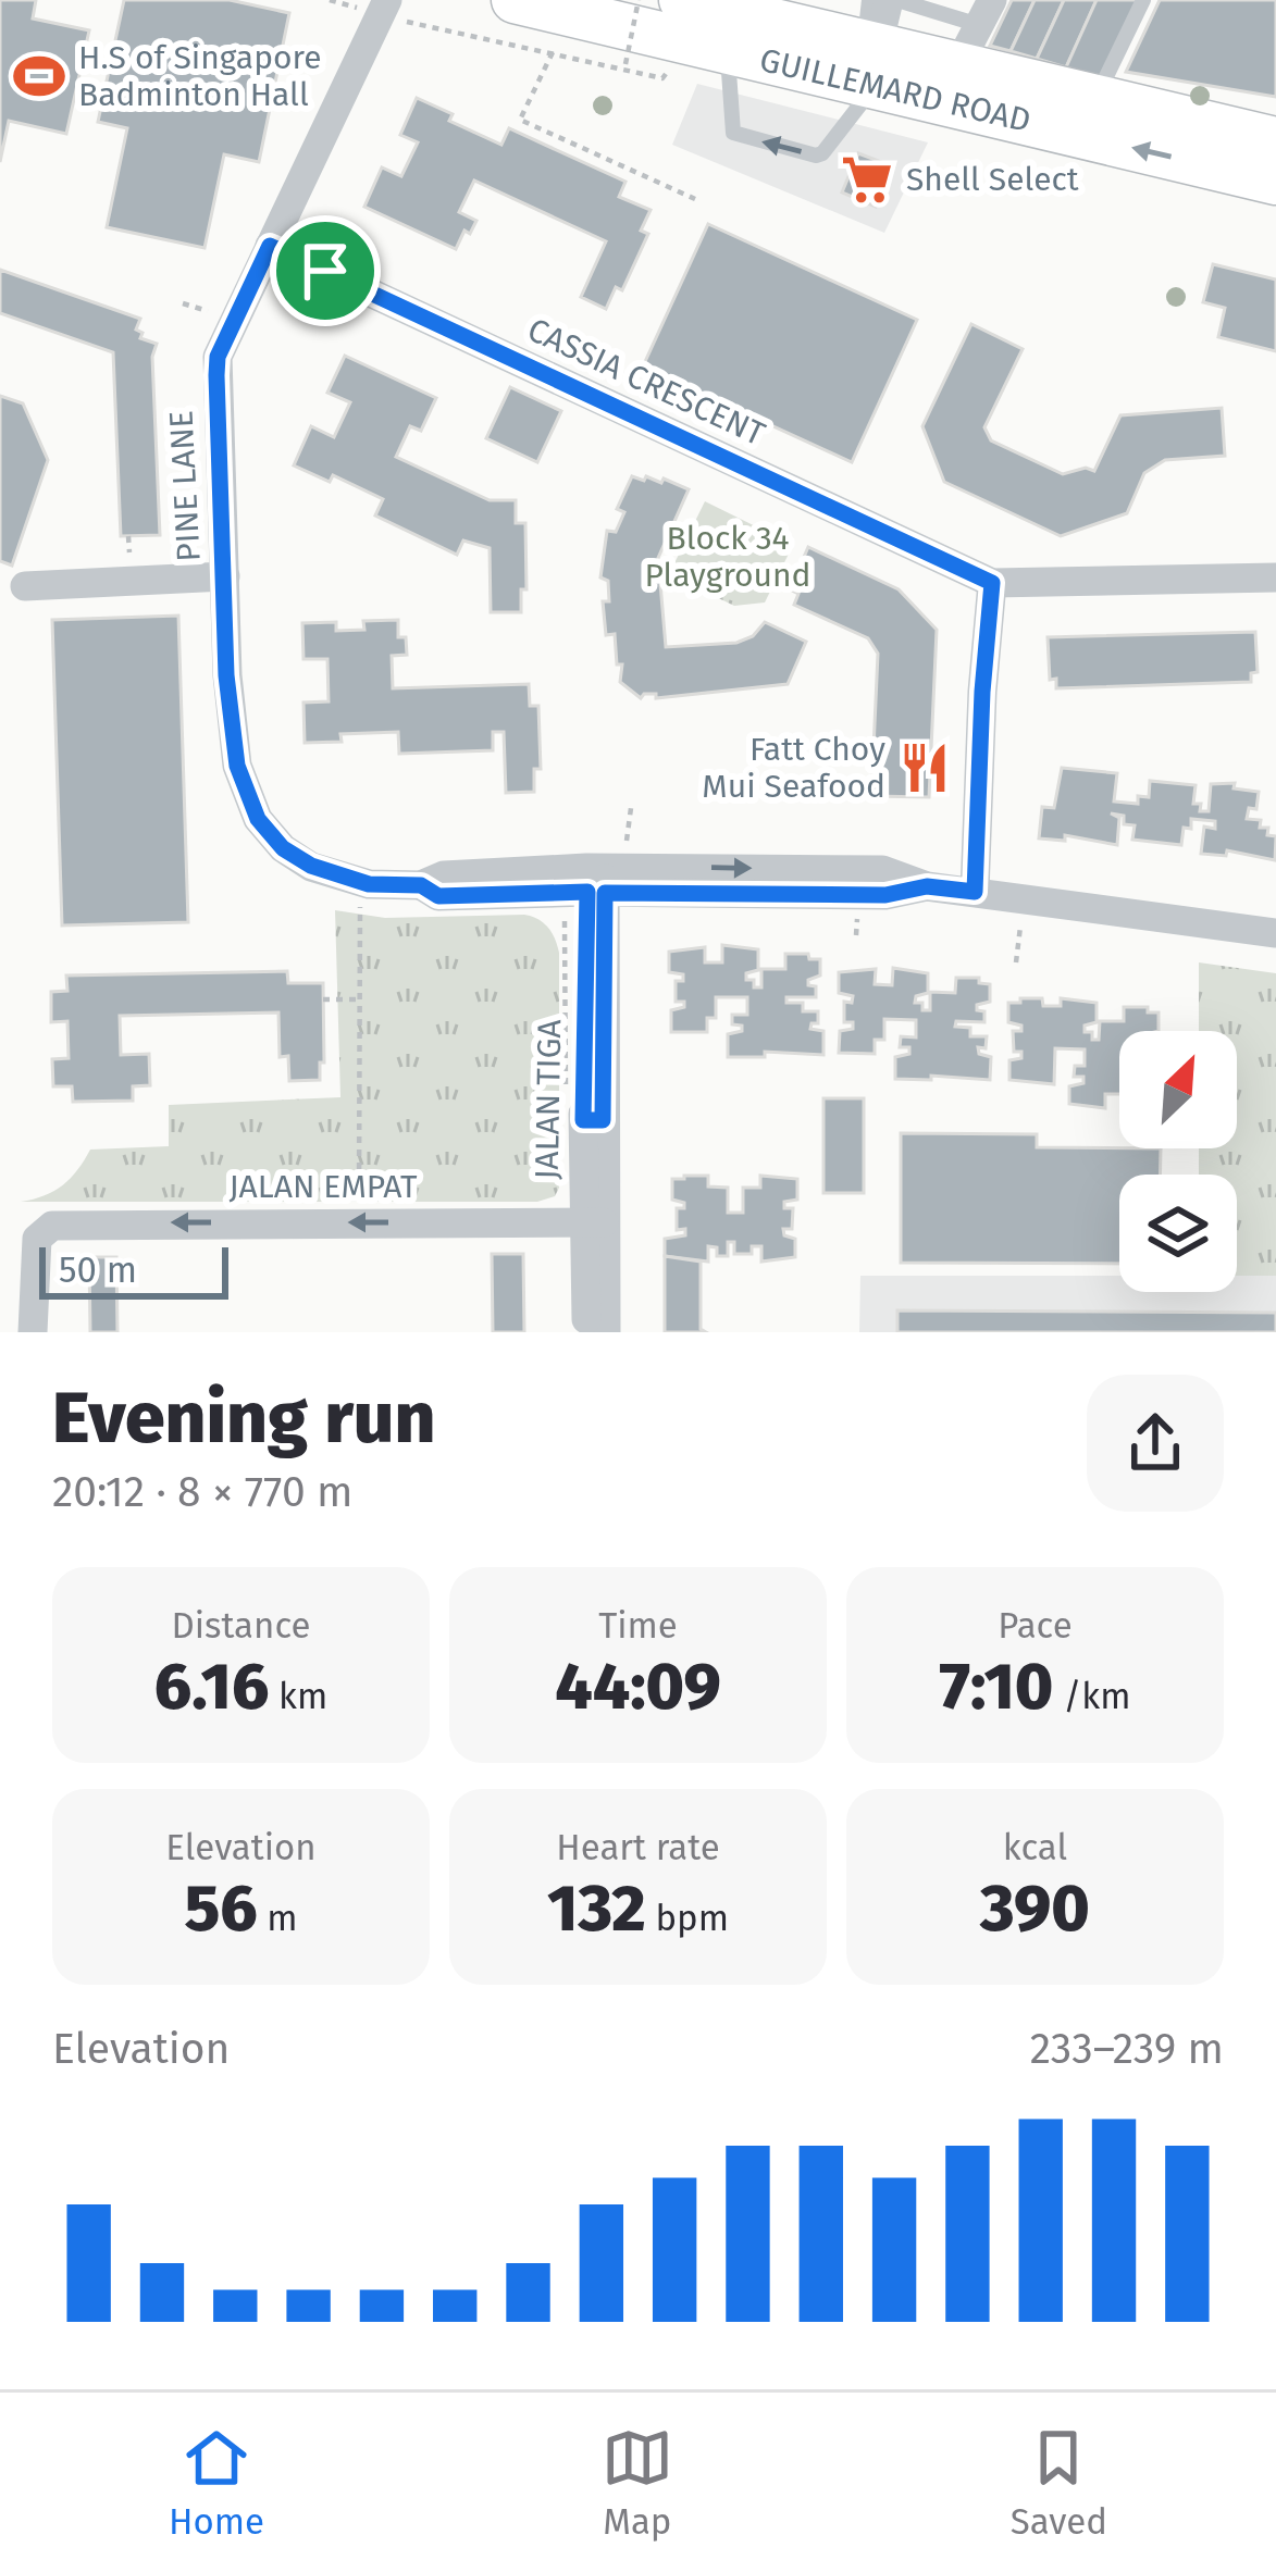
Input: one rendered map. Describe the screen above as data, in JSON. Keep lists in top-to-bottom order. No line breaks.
{"streets":{"main road":["GUILLEMARD ROAD"],"street":["CASSIA CRESCENT","PINE LANE","JALAN TIGA","JALAN EMPAT"]},"crossings":[["CASSIA CRESCENT","PINE LANE"],["PINE LANE","JALAN TIGA"],["JALAN TIGA","JALAN EMPAT"]],"one_way":["JALAN EMPAT"],"parks":["Block 34 Playground"],"places":{"sports":["H.S of Singapore Badminton Hall"],"supermarket":["Shell Select"],"restaurant":["Fatt Choy Mui Seafood"]},"scale_bar":"50 m","north":"top right","page":{"scale":"50 m","heading":["Evening run","20:12 · 8 × 770 m"],"stats":[["Distance","6.16 km"],["Time","44:09"],["Pace","7:10 /km"],["Elevation","56 m"],["Heart rate","132 bpm"],["kcal","390"]],"chart":["Elevation","233–239 m"],"tabs":["Home","Map","Saved"]}}
